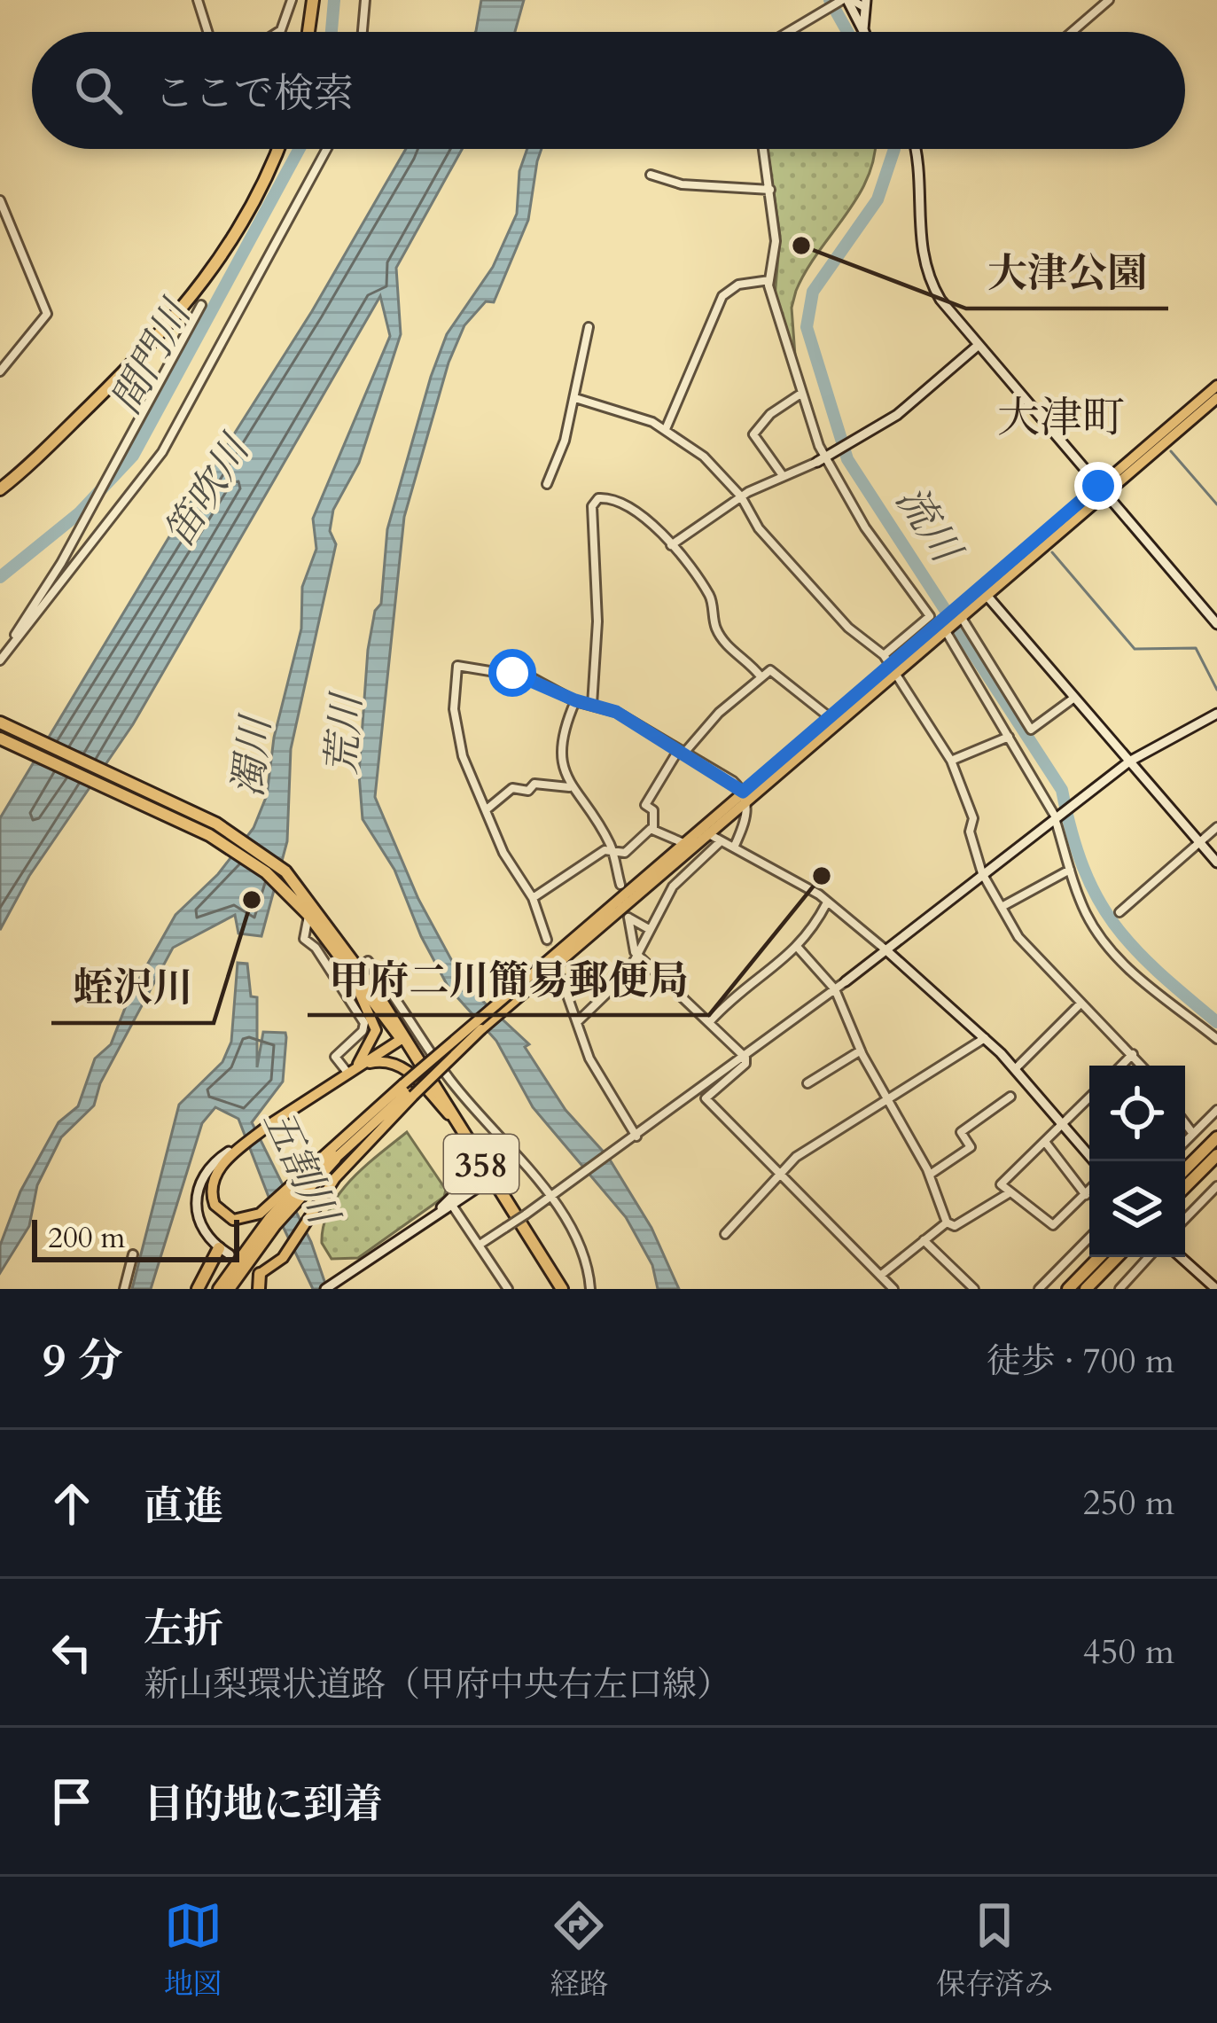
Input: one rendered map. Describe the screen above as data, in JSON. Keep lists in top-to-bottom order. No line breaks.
{"streets":{"highway":["358"]},"districts":["大津町"],"water":["間門川","笛吹川","流川","荒川","濁川","五割川"],"places":["大津公園","甲府二川簡易郵便局","蛭沢川"],"scale_bar":"200 m","page":{"search":"ここで検索","scale":"200 m","heading":["9 分","徒歩 · 700 m"],"list":[["直進","250 m"],["左折","新山梨環状道路（甲府中央右左口線）","450 m"],"目的地に到着"],"nav":["地図","経路","保存済み"]}}
